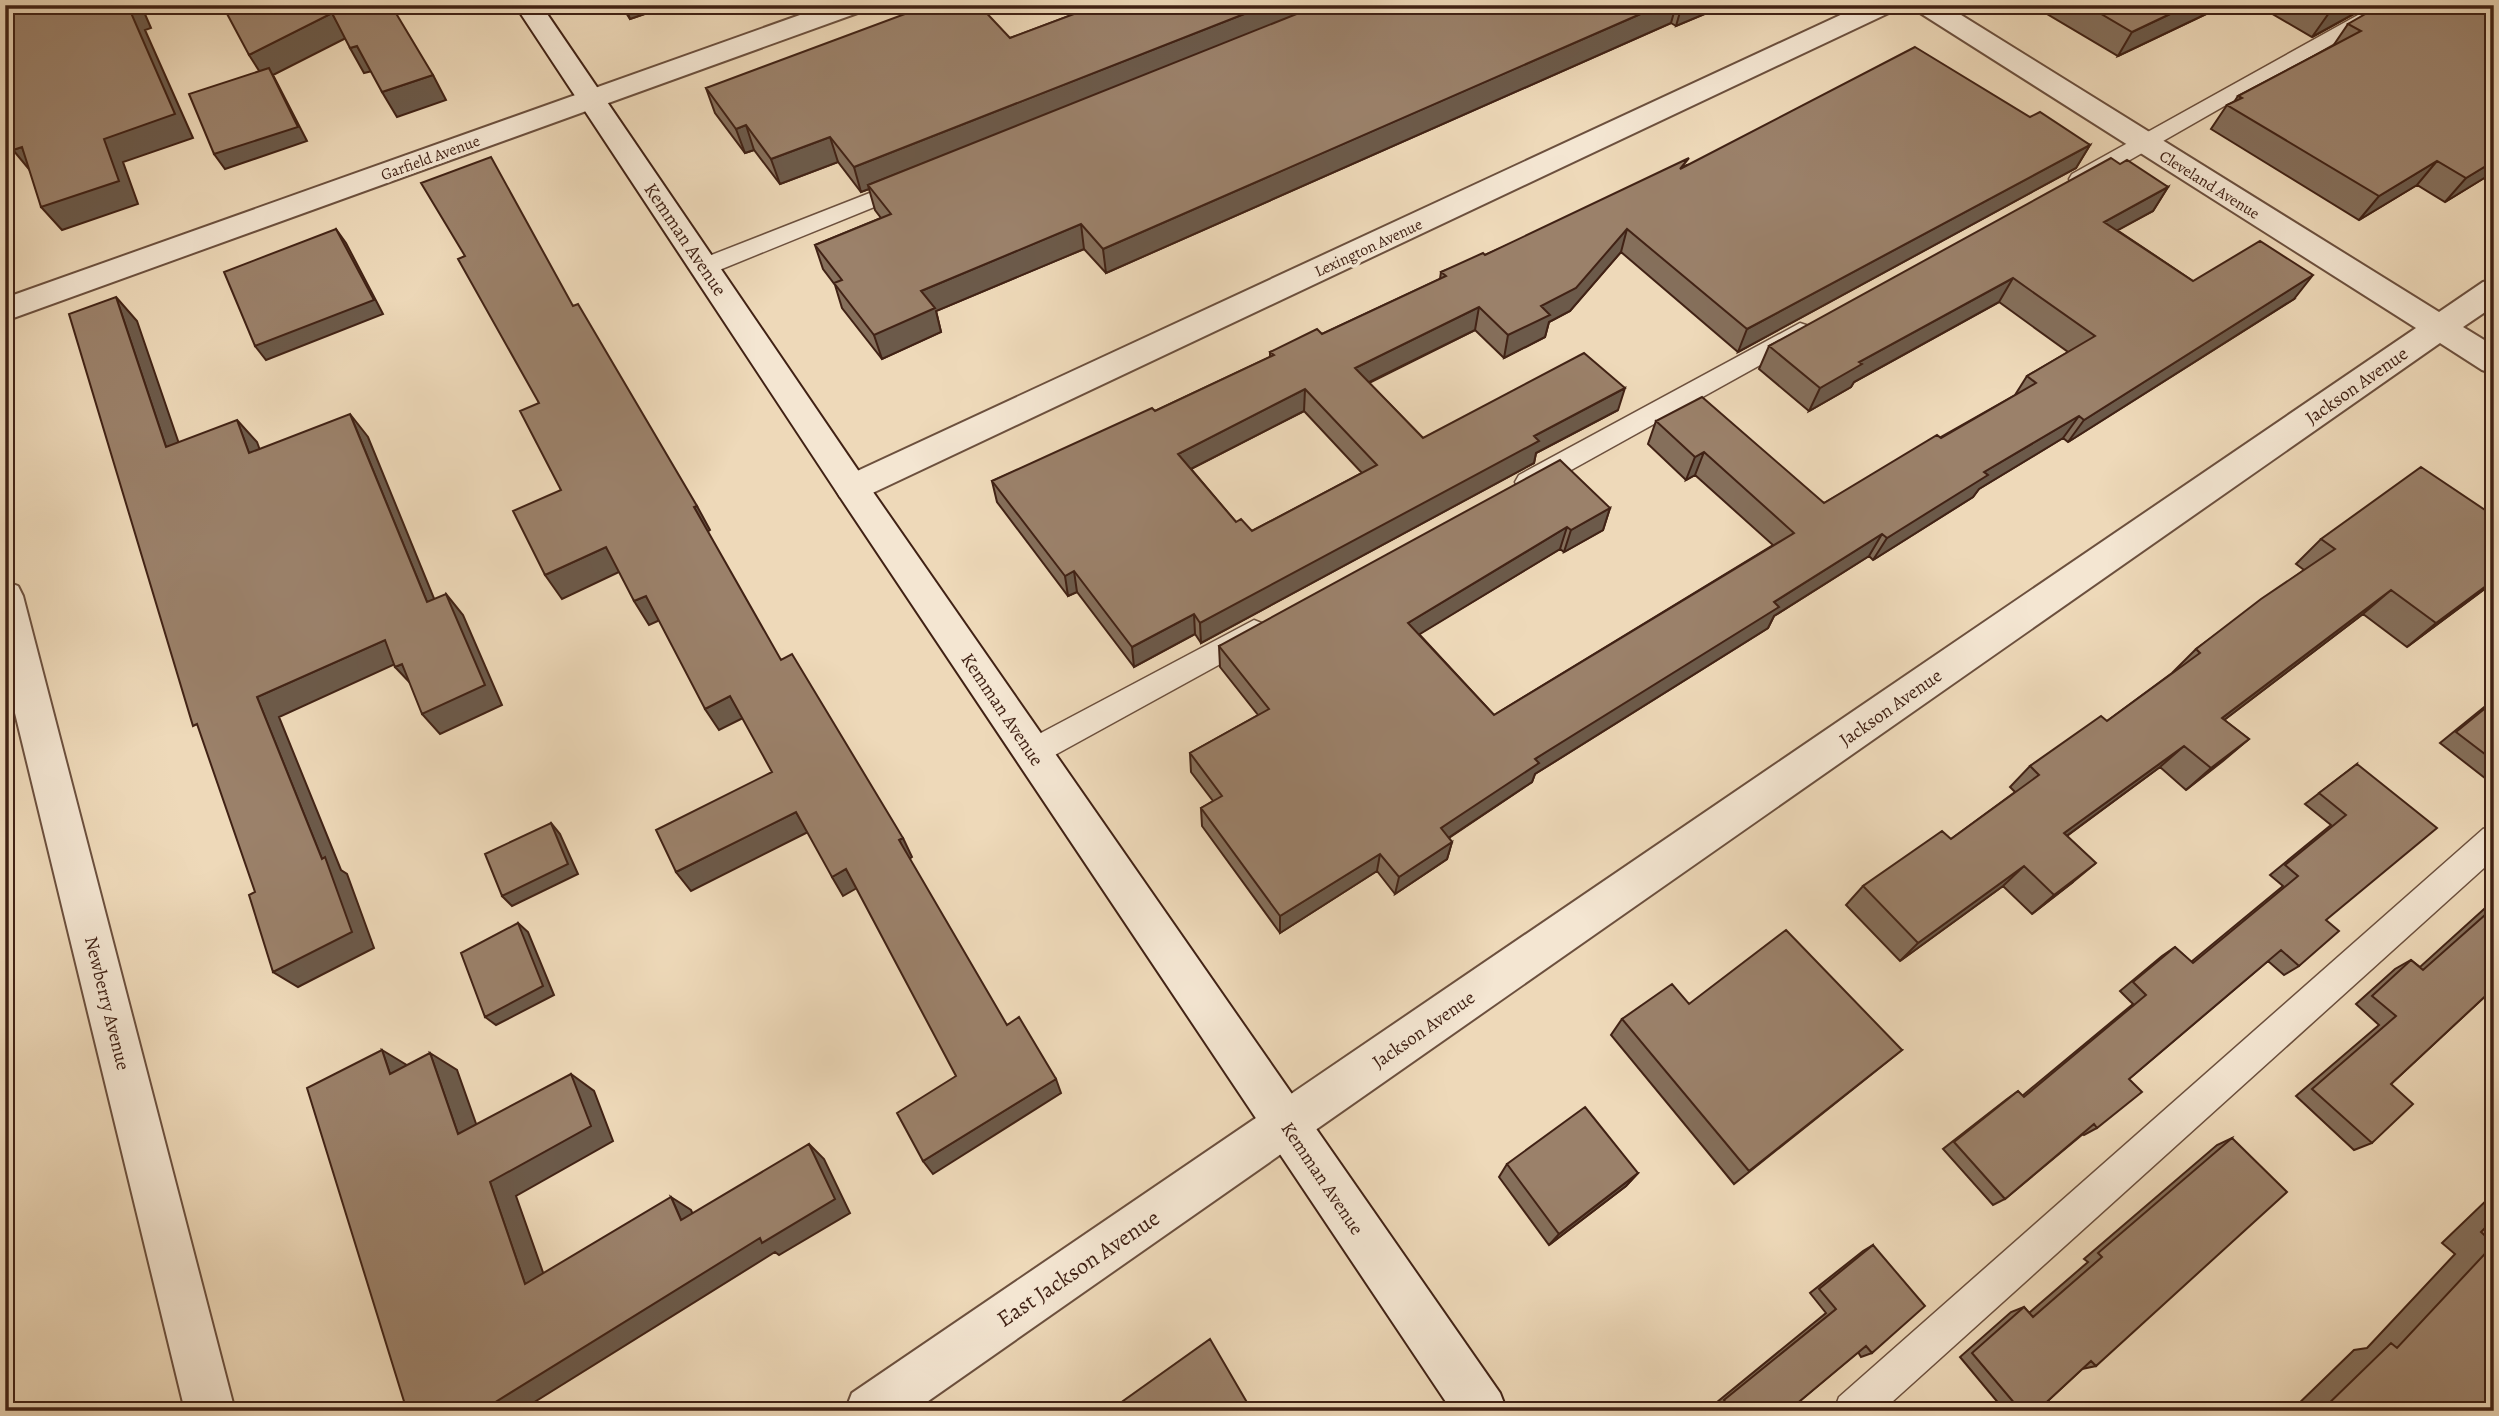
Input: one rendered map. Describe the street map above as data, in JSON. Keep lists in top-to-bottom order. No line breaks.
{"streets":{"street":["Garfield Avenue","Cleveland Avenue","Kemman Avenue","Lexington Avenue","Jackson Avenue","Newberry Avenue","East Jackson Avenue"]},"crossings":[["Garfield Avenue","Kemman Avenue"],["Cleveland Avenue","Jackson Avenue"],["Kemman Avenue","Lexington Avenue"],["Kemman Avenue","Jackson Avenue"],["Kemman Avenue","East Jackson Avenue"],["Jackson Avenue","East Jackson Avenue"]]}
